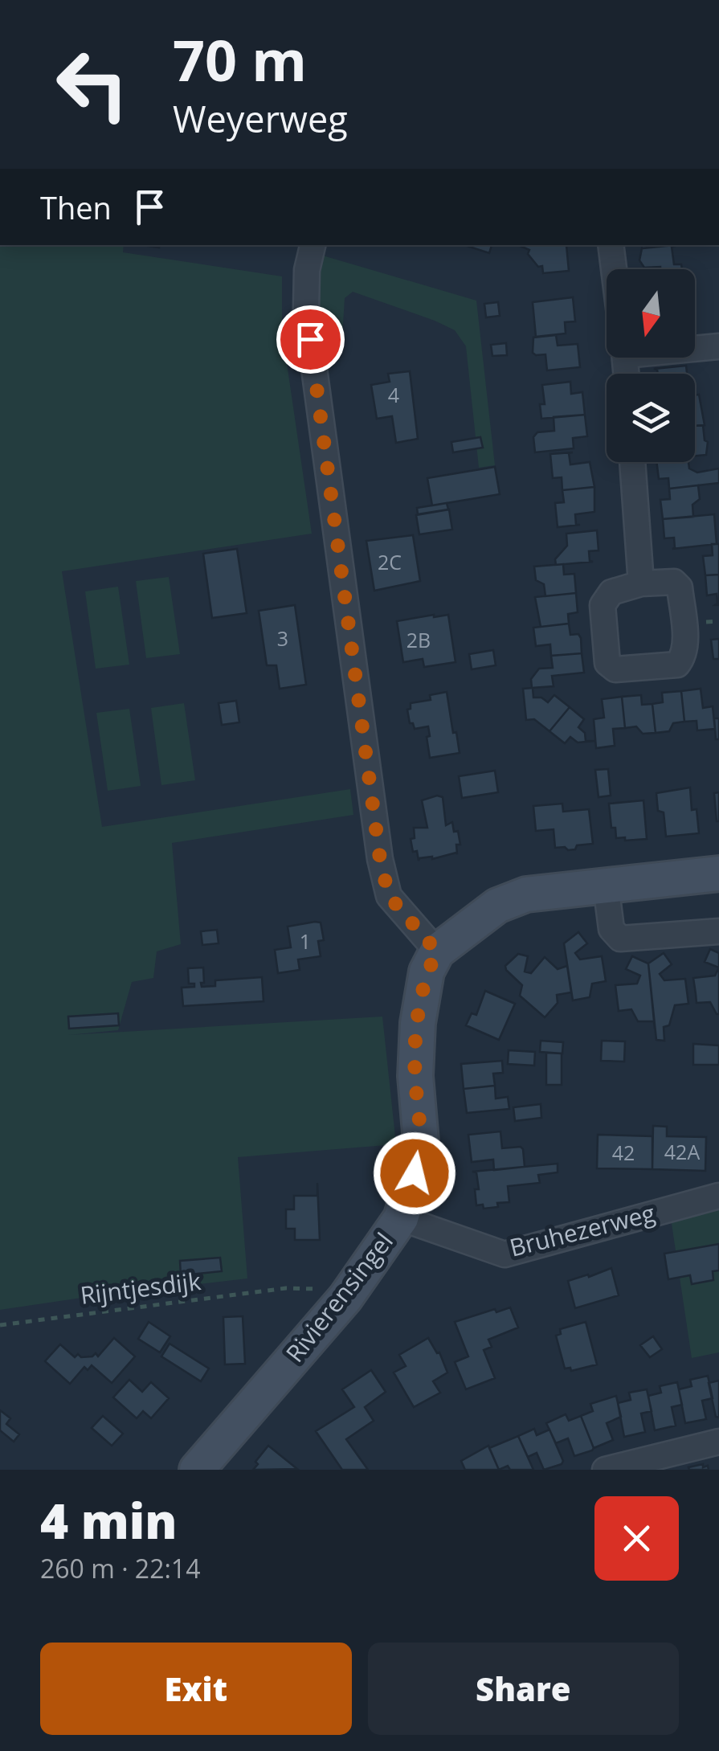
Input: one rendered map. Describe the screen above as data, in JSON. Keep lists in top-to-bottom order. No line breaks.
{"streets":{"street":["Bruhezerweg","Rivierensingel"],"path":["Rijntjesdijk"]},"crossings":[["Bruhezerweg","Rivierensingel"]],"house_numbers":["4","2C","3","2B","1","42A","42"],"north":"bottom","page":{"turn":["70 m","Weyerweg"],"then":"Then","heading":["4 min","260 m · 22:14"],"buttons":["Exit","Share"]}}
